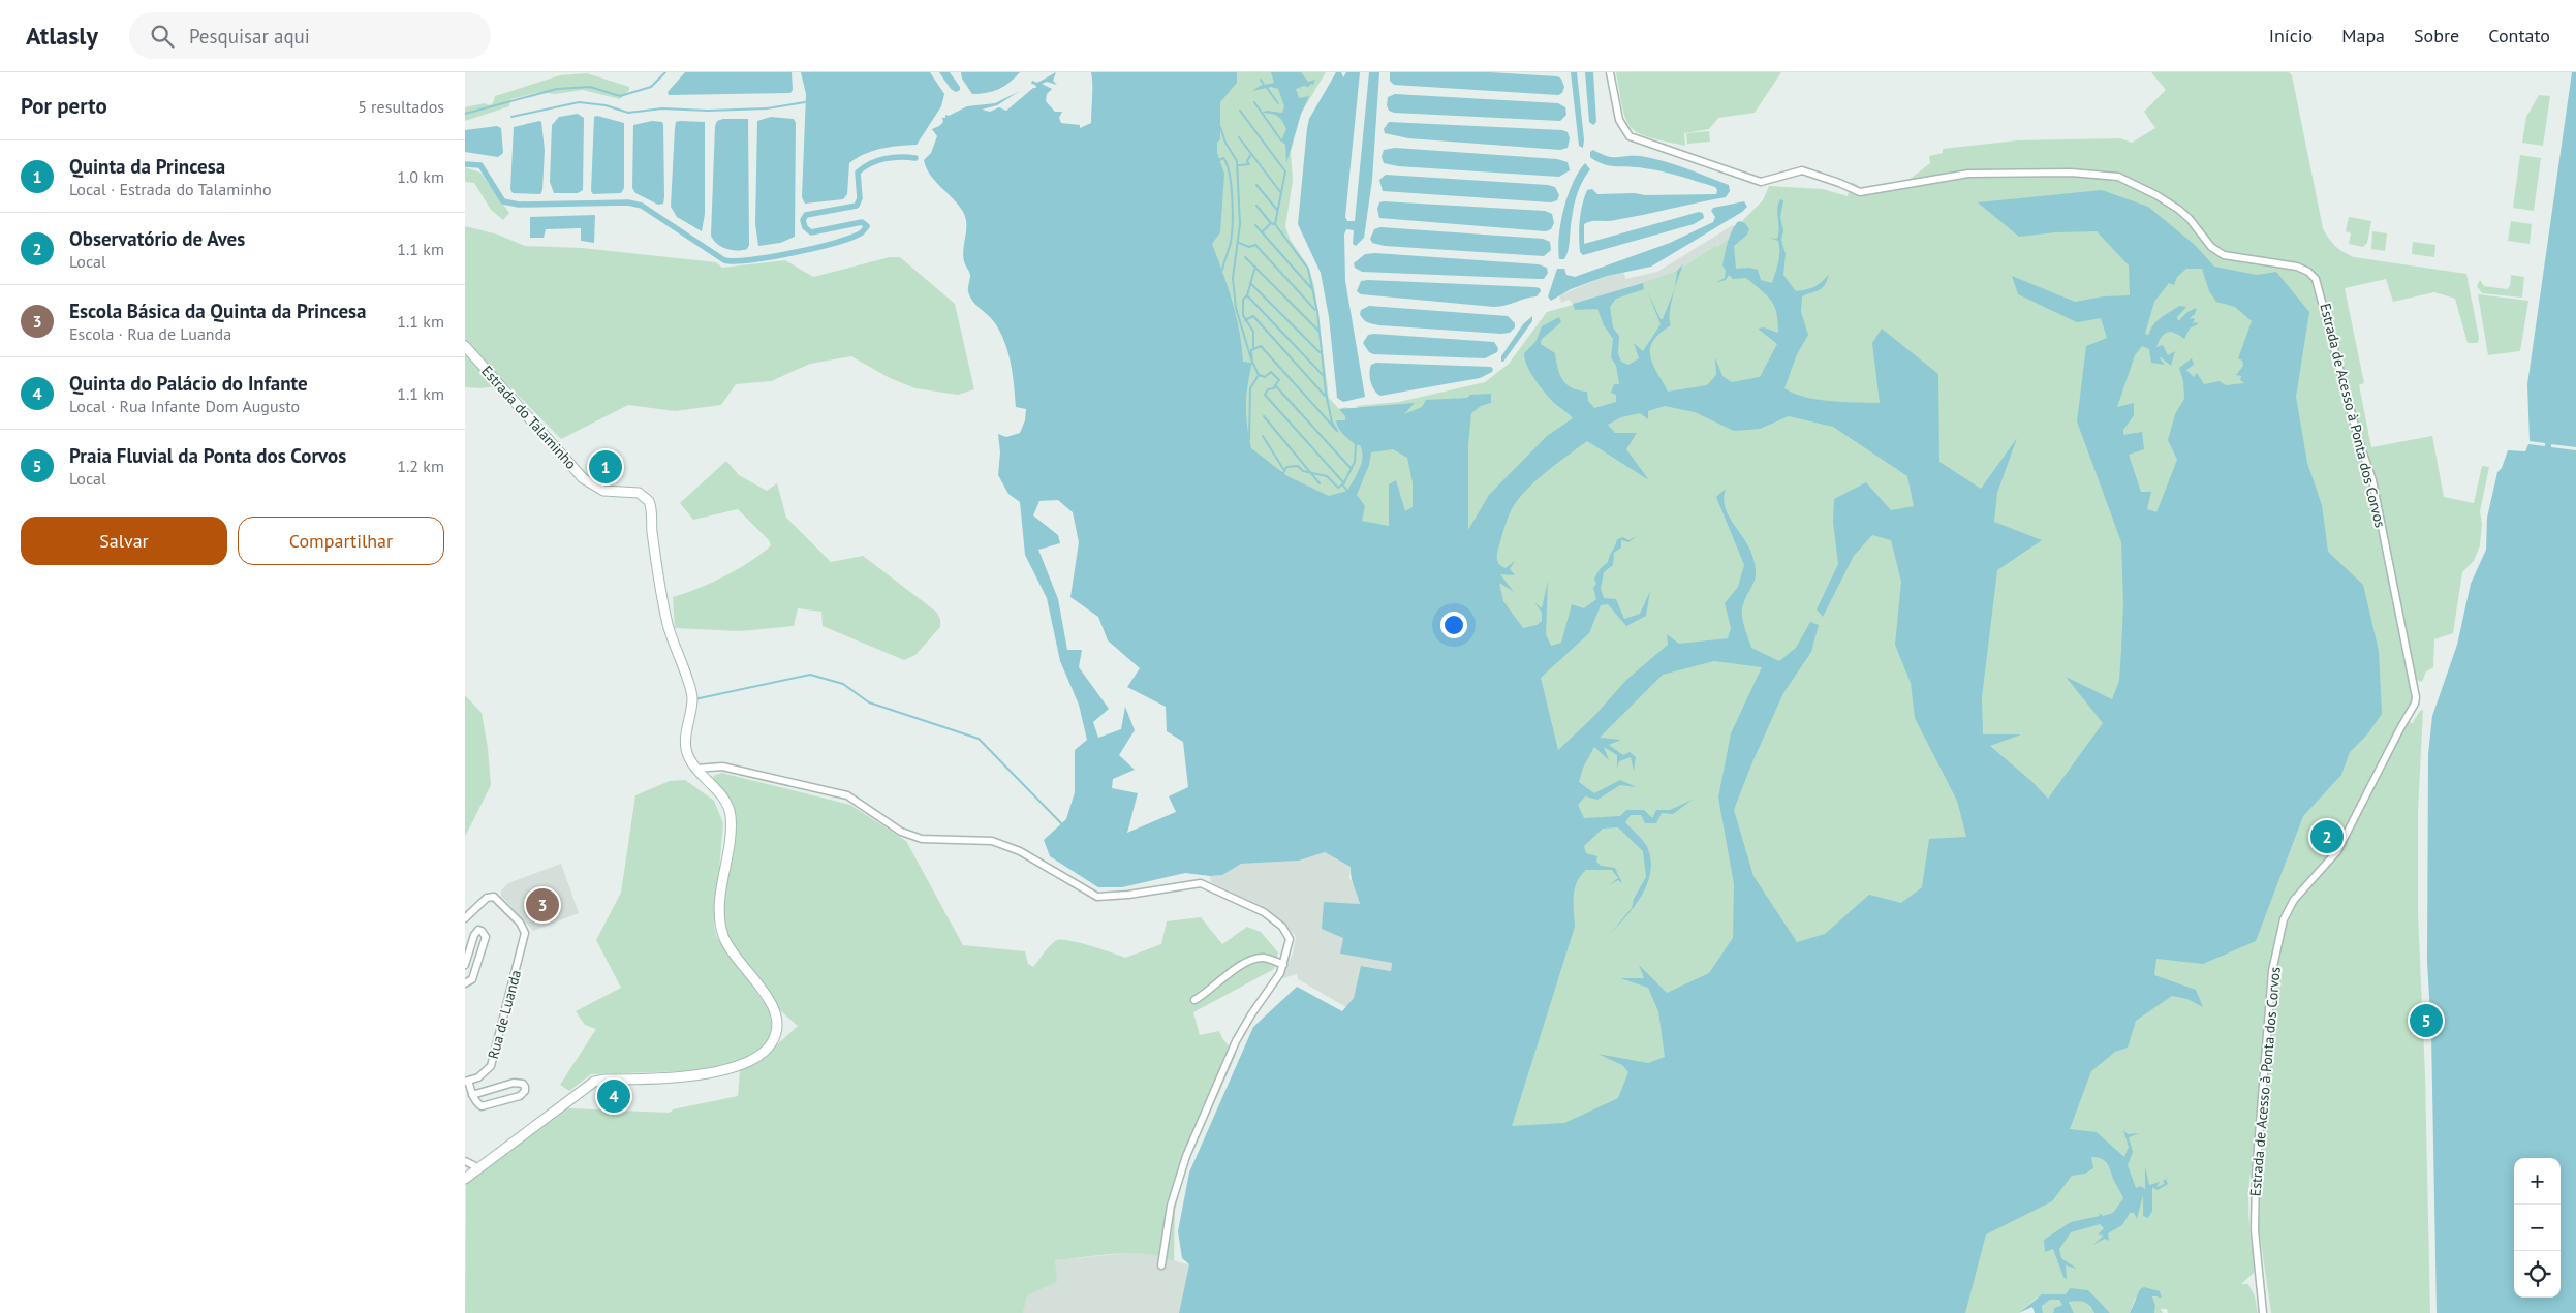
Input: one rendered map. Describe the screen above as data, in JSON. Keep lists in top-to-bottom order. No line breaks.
{"streets":{"main road":["Estrada do Talaminho"],"street":["Estrada de Acesso à Ponta dos Corvos","Rua de Luanda"]},"page":{"header":"Atlasly","search":"Pesquisar aqui","nav":["Início","Mapa","Sobre","Contato"],"heading":["Por perto","5 resultados"],"list":[{"mark":"1","name":"Quinta da Princesa","note":"Local · Estrada do Talaminho","value":"1.0 km"},{"mark":"2","name":"Observatório de Aves","note":"Local","value":"1.1 km"},{"mark":"3","name":"Escola Básica da Quinta da Princesa","note":"Escola · Rua de Luanda","value":"1.1 km"},{"mark":"4","name":"Quinta do Palácio do Infante","note":"Local · Rua Infante Dom Augusto","value":"1.1 km"},{"mark":"5","name":"Praia Fluvial da Ponta dos Corvos","note":"Local","value":"1.2 km"}],"pins":["1","2","3","5","4"],"buttons":["Salvar","Compartilhar"],"map_buttons":["+","−"]}}
